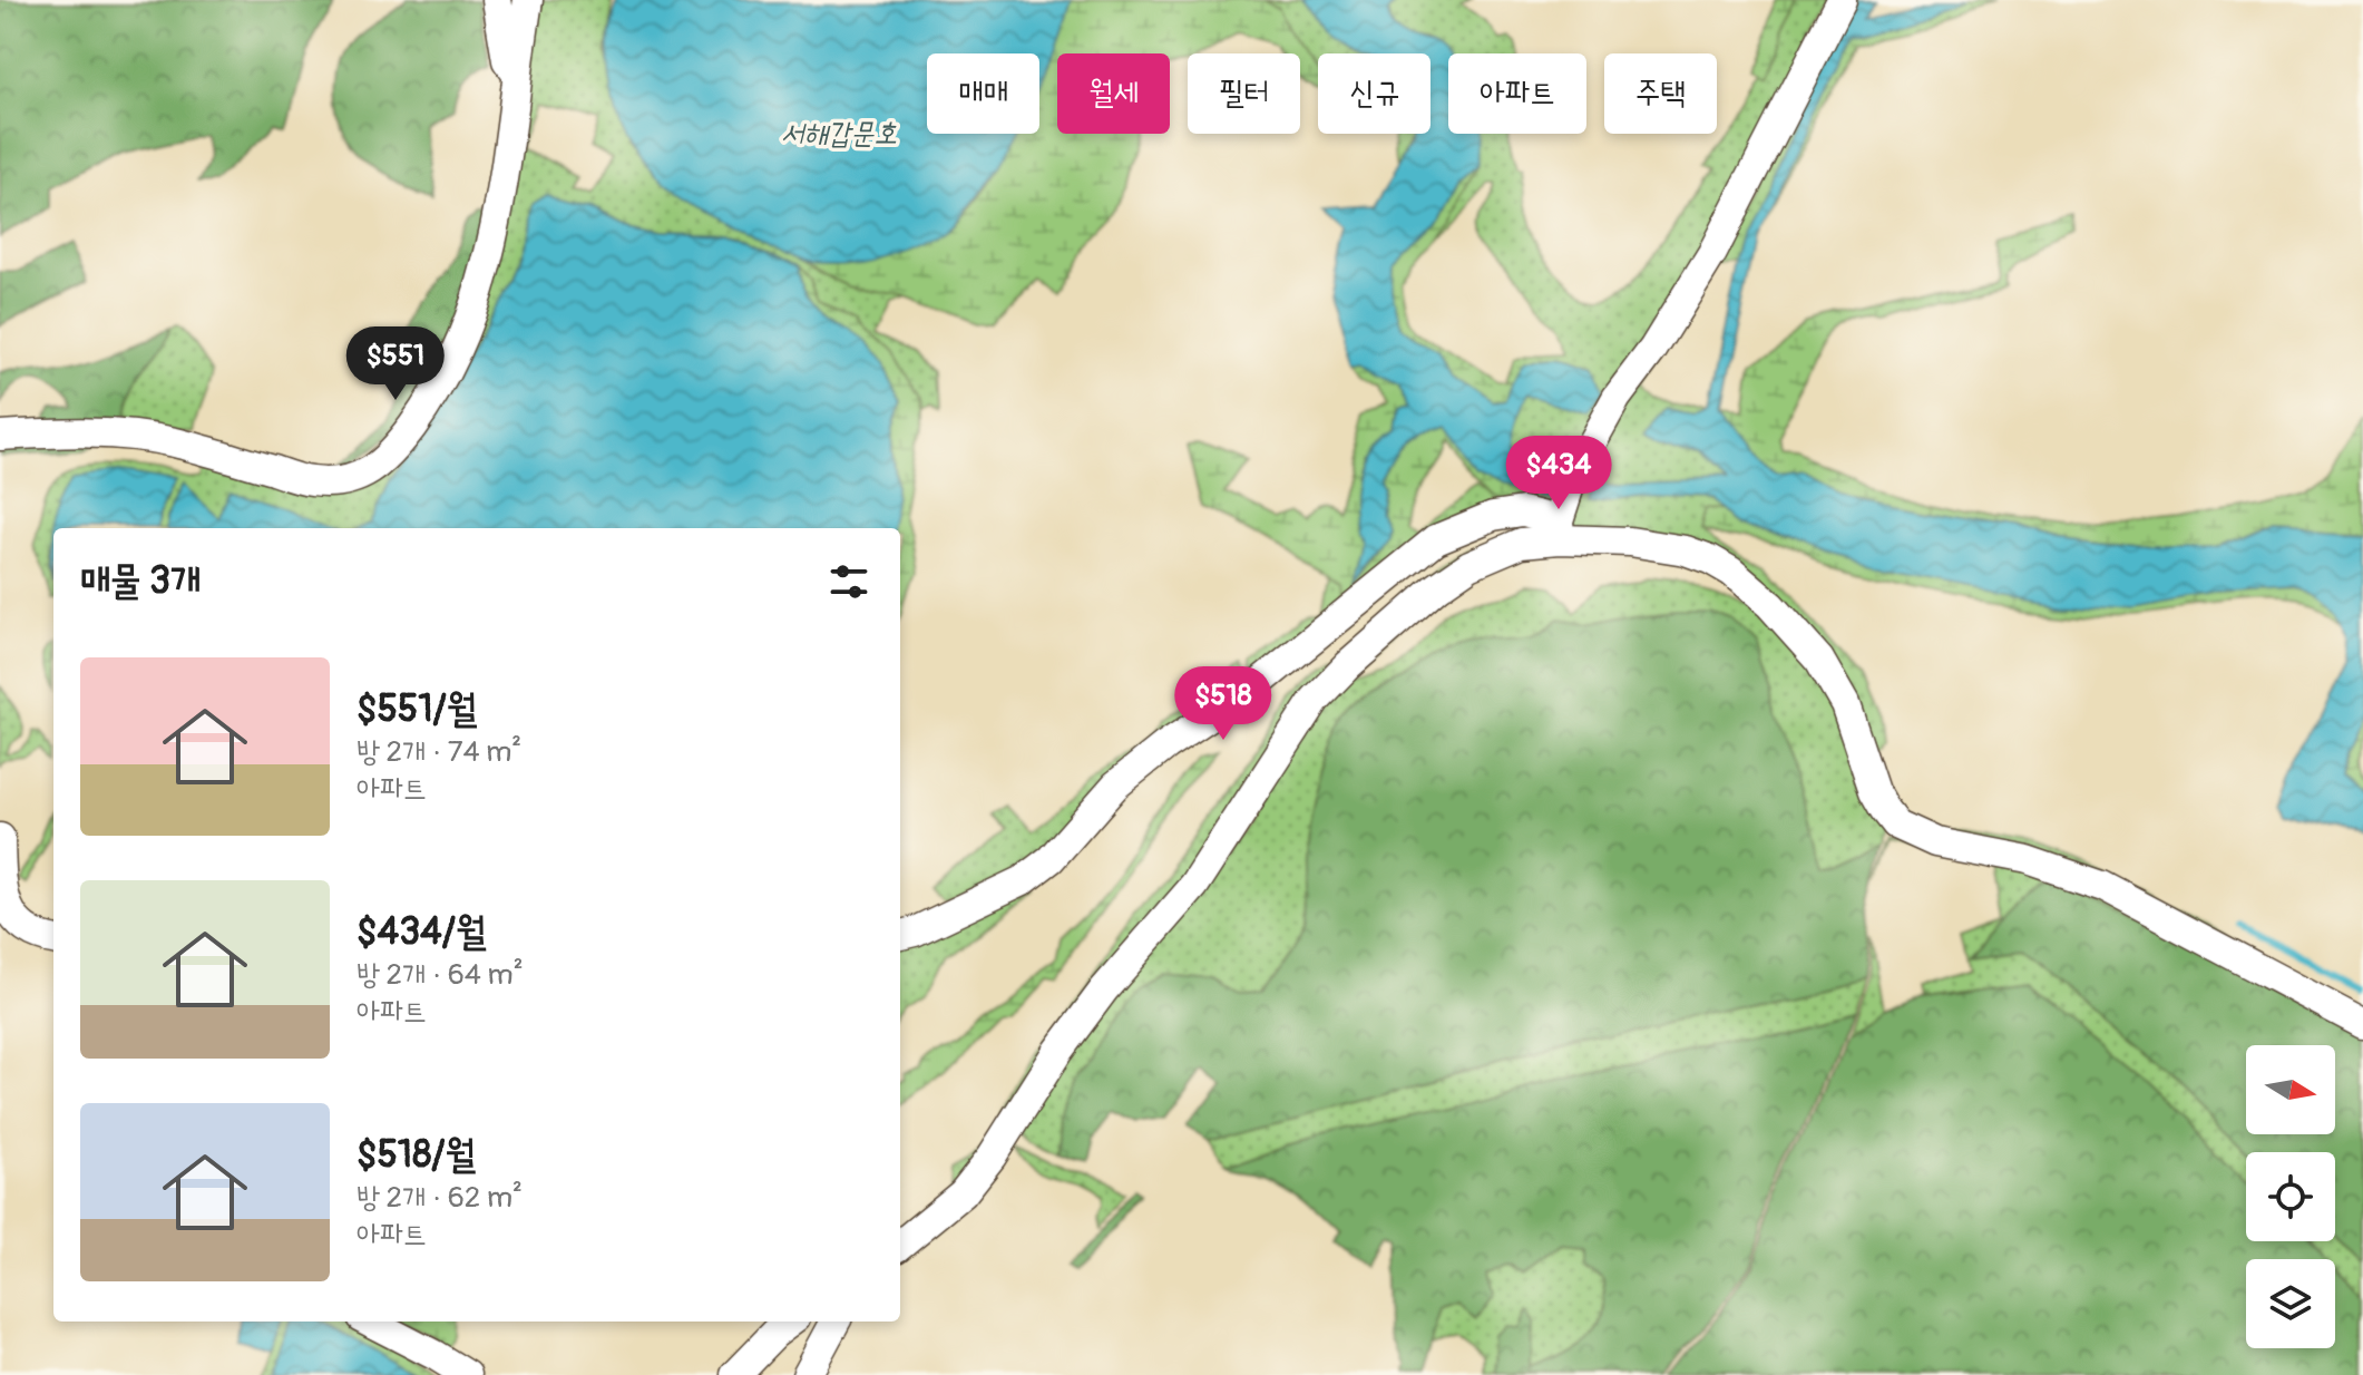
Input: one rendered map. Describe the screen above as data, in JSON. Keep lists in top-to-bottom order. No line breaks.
{"water":["서해갑문호"],"north":"right","page":{"chip":["매매","월세","필터","신규","아파트","주택"],"price":["$551","$434","$518"],"heading":"매물 3개","list":[{"name":"$551/월","note":"방 2개 · 74 m² · 아파트"},{"name":"$434/월","note":"방 2개 · 64 m² · 아파트"},{"name":"$518/월","note":"방 2개 · 62 m² · 아파트"}]}}
